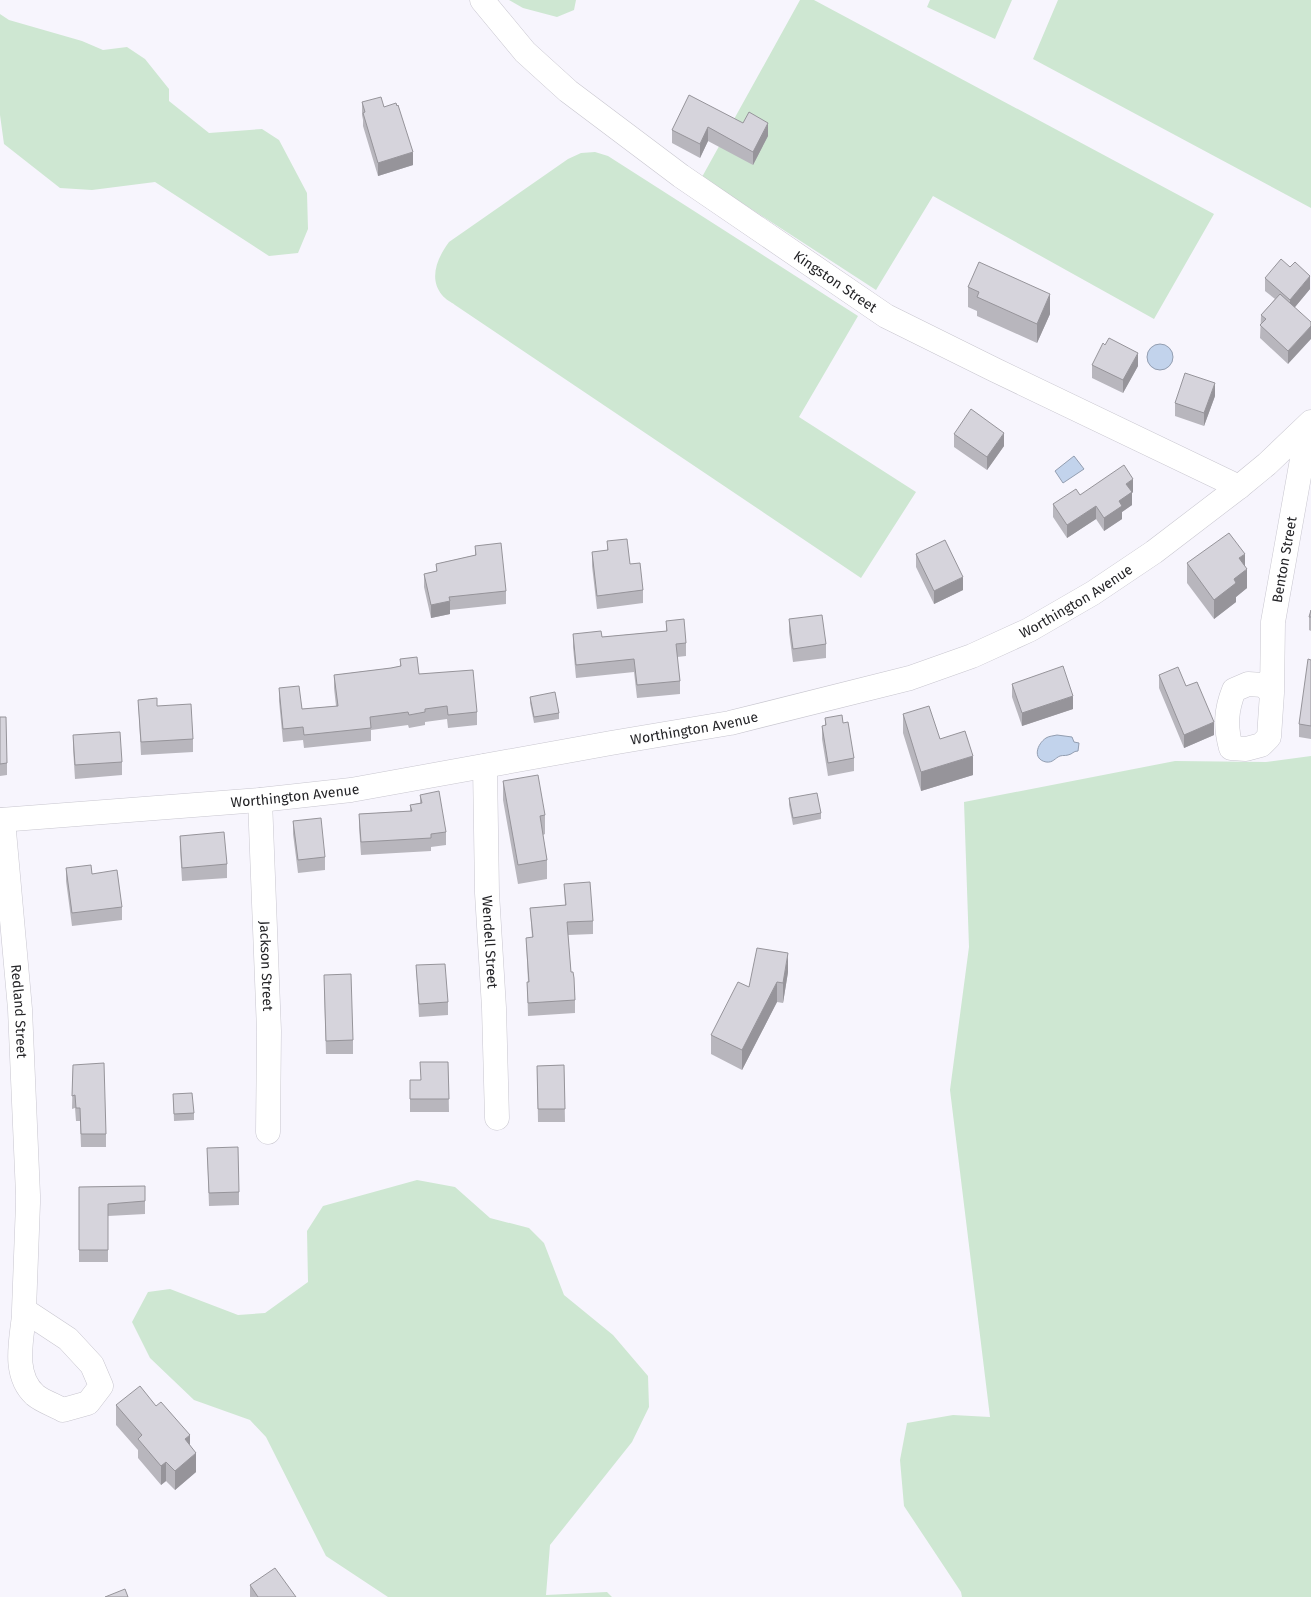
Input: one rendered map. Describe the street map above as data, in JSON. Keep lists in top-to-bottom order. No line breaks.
{"streets":{"street":["Kingston Street","Benton Street","Worthington Avenue","Wendell Street","Jackson Street","Redland Street"]},"crossings":[["Kingston Street","Worthington Avenue"],["Benton Street","Worthington Avenue"],["Worthington Avenue","Wendell Street"],["Worthington Avenue","Jackson Street"],["Worthington Avenue","Redland Street"]]}
